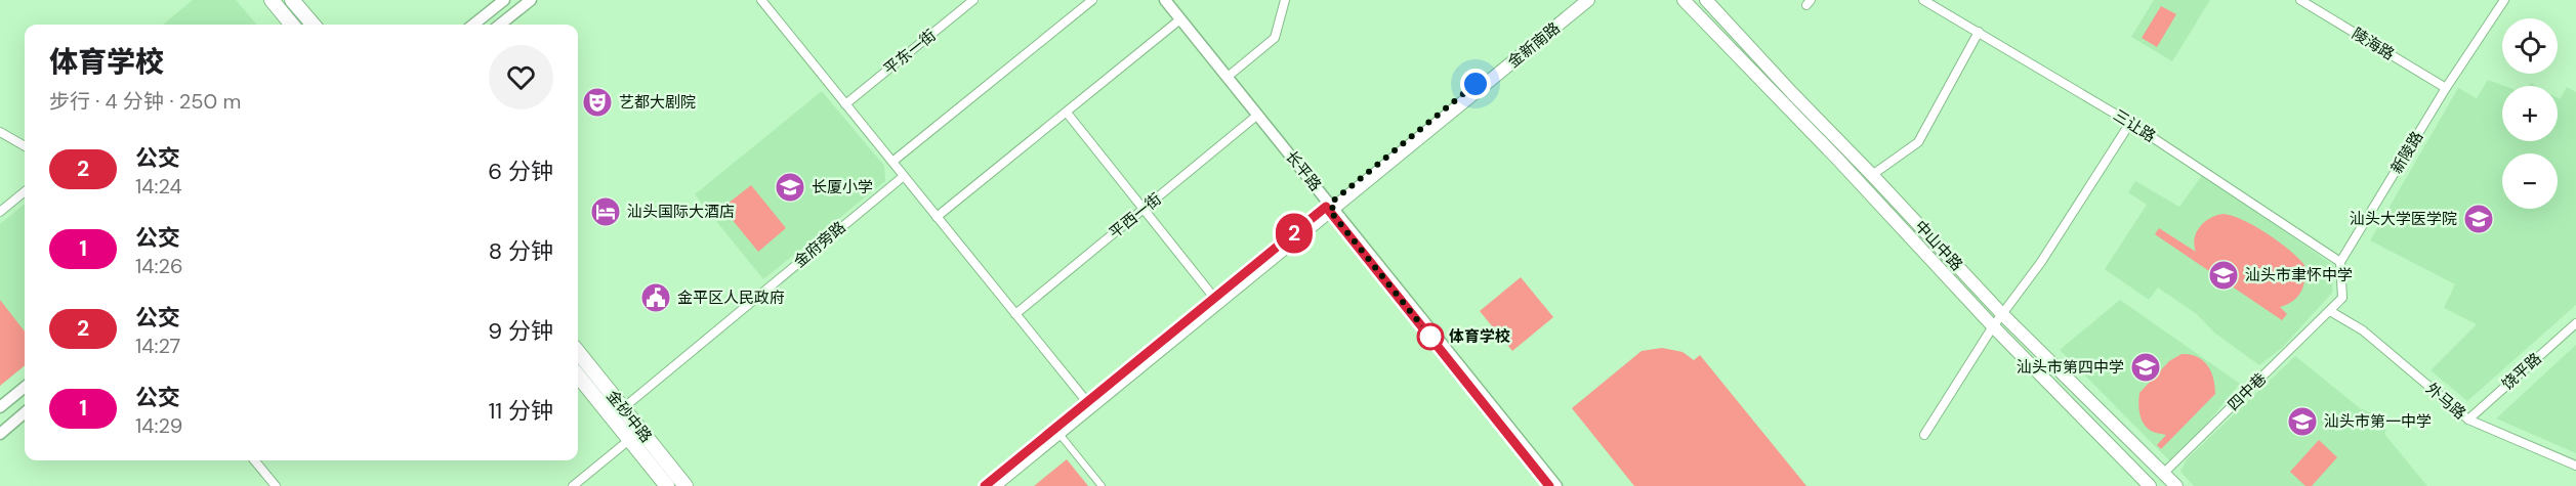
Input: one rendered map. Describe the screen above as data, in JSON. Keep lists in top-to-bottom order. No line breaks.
{"streets":{"main road":["金新南路","中山中路","金砂中路"],"street":["陵海路","平东一街","三让路","新陵路","长平路","平西一街","金府旁路","饶平路","四中巷","外马路"]},"crossings":[["陵海路","新陵路"],["金新南路","长平路"],["三让路","新陵路"],["长平路","平西一街"],["金府旁路","金砂中路"],["中山中路","四中巷"],["饶平路","外马路"],["四中巷","外马路"]],"places":{"theatre":["艺都大剧院"],"school or university":["长厦小学","汕头大学医学院","汕头市聿怀中学","汕头市第四中学","汕头市第一中学"],"hotel":["汕头国际大酒店"],"public building":["金平区人民政府"],"other":["体育学校"]},"lines":["bus line 2"],"page":{"on_map":"2","map_buttons":["+","−"],"heading":["体育学校","步行 · 4 分钟 · 250 m"],"list":[{"mark":"2","name":"公交","note":"14:24","value":"6 分钟"},{"mark":"1","name":"公交","note":"14:26","value":"8 分钟"},{"mark":"2","name":"公交","note":"14:27","value":"9 分钟"},{"mark":"1","name":"公交","note":"14:29","value":"11 分钟"}]}}
